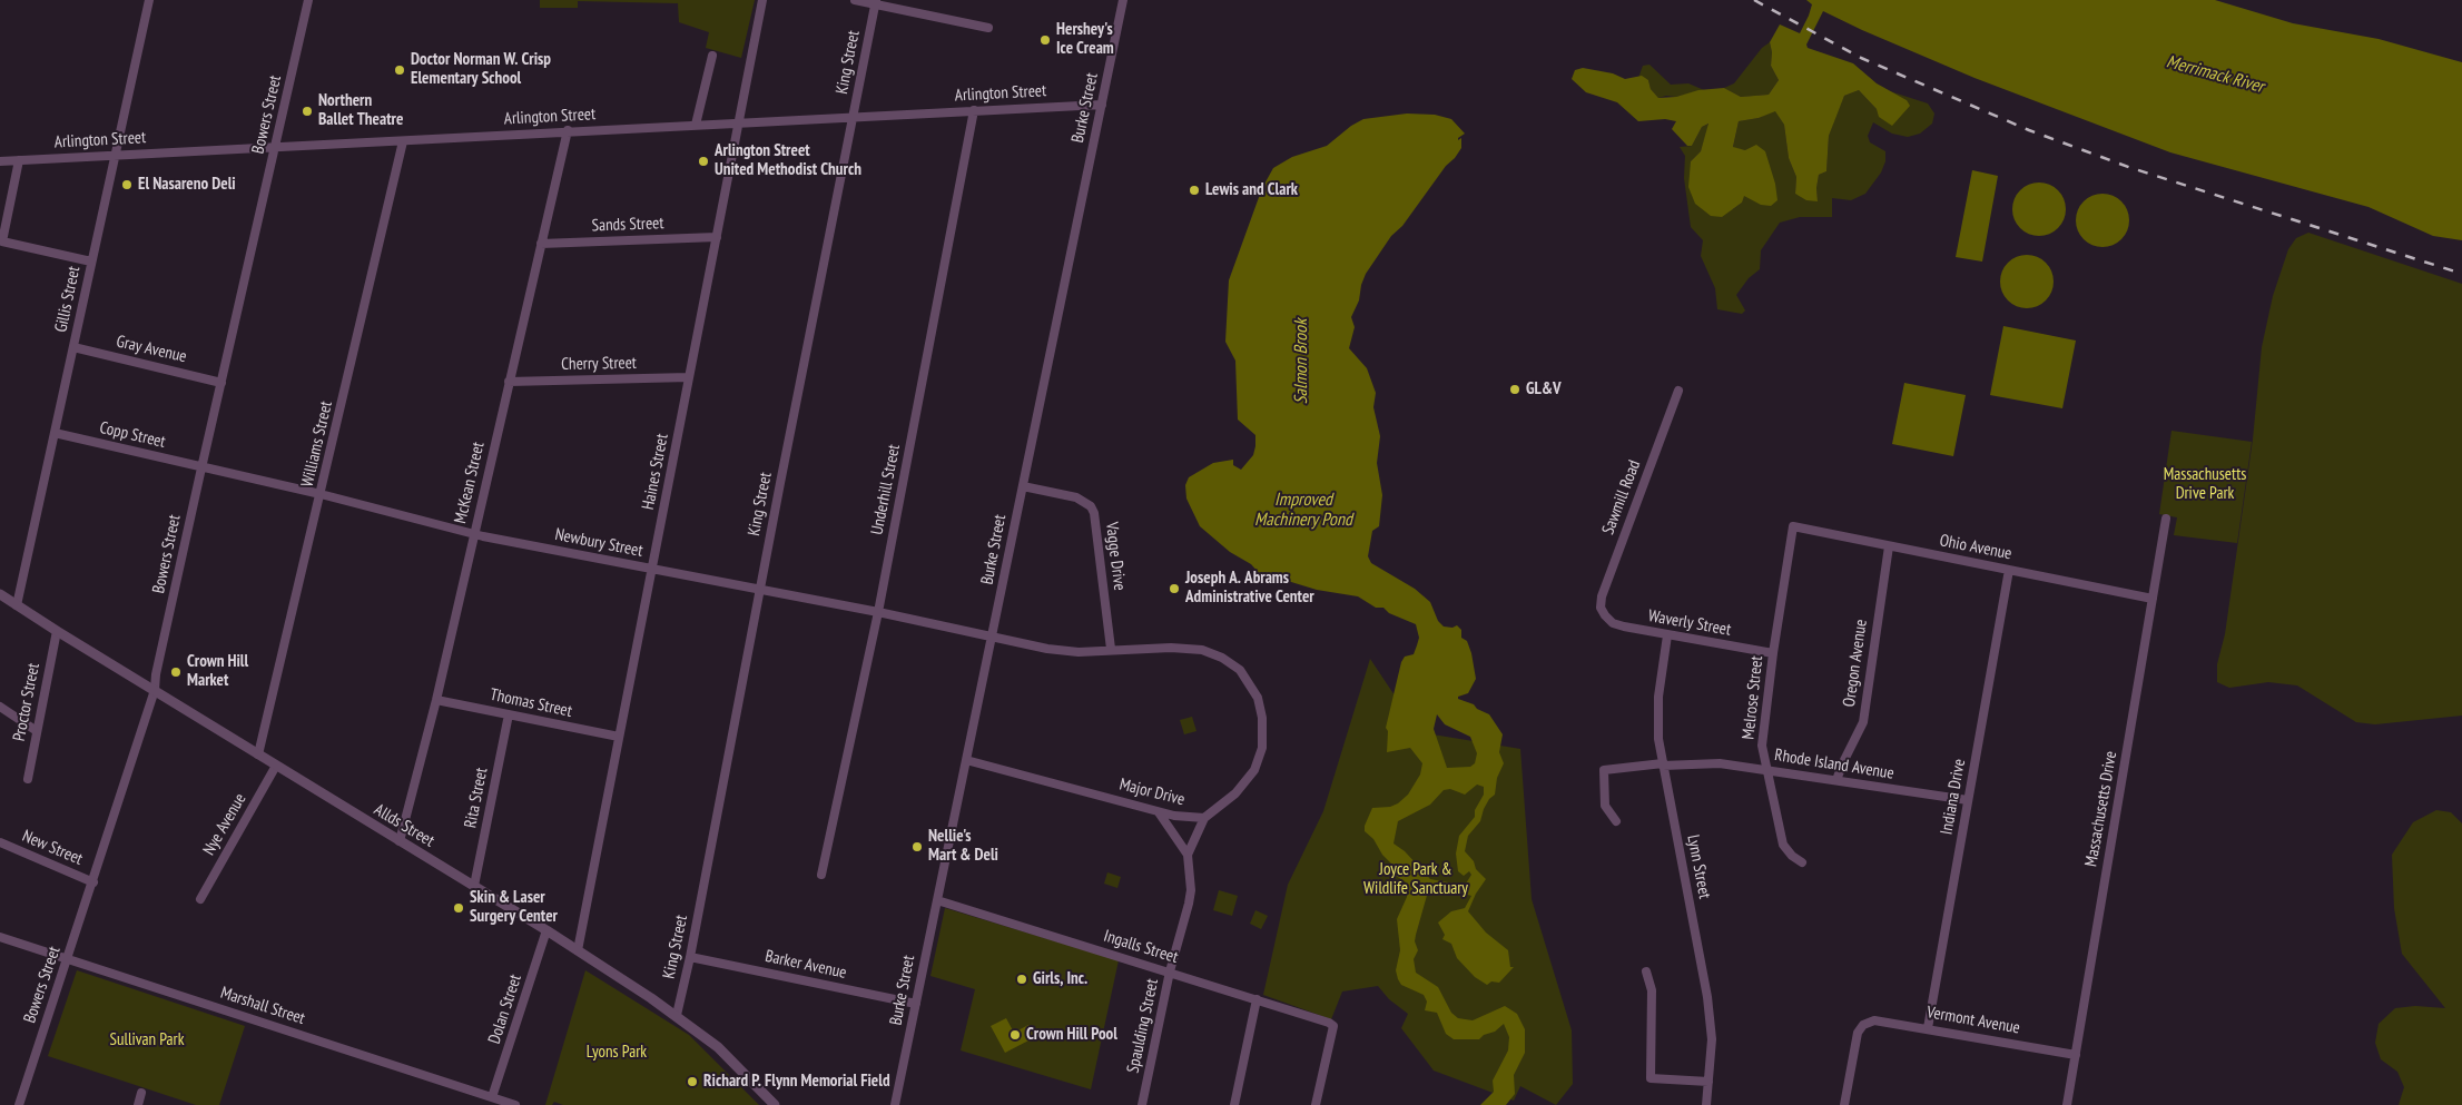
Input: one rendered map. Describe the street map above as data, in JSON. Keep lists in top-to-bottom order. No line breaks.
{"streets":{"street":["King Street","Arlington Street","Burke Street","Bowers Street","Sands Street","Gillis Street","Gray Avenue","Cherry Street","Copp Street","Williams Street","Haines Street","McKean Street","Underhill Street","Sawmill Road","Newbury Street","Ohio Avenue","Vagge Drive","Waverly Street","Oregon Avenue","Melrose Street","Proctor Street","Thomas Street","Rhode Island Avenue","Major Drive","Indiana Drive","Rita Street","Massachusetts Drive","Nye Avenue","Allds Street","New Street","Lynn Street","Ingalls Street","Barker Avenue","Marshall Street","Dolan Street","Vermont Avenue","Spaulding Street"]},"crossings":[["King Street","Arlington Street"],["King Street","Newbury Street"],["King Street","Allds Street"],["King Street","Barker Avenue"],["Arlington Street","Burke Street"],["Arlington Street","Bowers Street"],["Arlington Street","Gillis Street"],["Arlington Street","Williams Street"],["Arlington Street","Haines Street"],["Arlington Street","McKean Street"],["Arlington Street","Underhill Street"],["Burke Street","Newbury Street"],["Burke Street","Vagge Drive"],["Burke Street","Major Drive"],["Burke Street","Ingalls Street"],["Burke Street","Barker Avenue"],["Bowers Street","Gray Avenue"],["Bowers Street","Copp Street"],["Bowers Street","Newbury Street"],["Bowers Street","Allds Street"],["Bowers Street","New Street"],["Bowers Street","Marshall Street"],["Sands Street","Haines Street"],["Sands Street","McKean Street"],["Gillis Street","Gray Avenue"],["Gillis Street","Copp Street"],["Gillis Street","Allds Street"],["Cherry Street","Haines Street"],["Cherry Street","McKean Street"],["Copp Street","Newbury Street"],["Williams Street","Newbury Street"],["Williams Street","Allds Street"],["Haines Street","Newbury Street"],["Haines Street","Thomas Street"],["Haines Street","Allds Street"],["McKean Street","Newbury Street"],["McKean Street","Thomas Street"],["McKean Street","Allds Street"],["Underhill Street","Newbury Street"],["Sawmill Road","Waverly Street"],["Newbury Street","Major Drive"],["Ohio Avenue","Oregon Avenue"],["Ohio Avenue","Melrose Street"],["Ohio Avenue","Indiana Drive"],["Ohio Avenue","Massachusetts Drive"],["Vagge Drive","Major Drive"],["Waverly Street","Melrose Street"],["Waverly Street","Lynn Street"],["Oregon Avenue","Rhode Island Avenue"],["Melrose Street","Rhode Island Avenue"],["Proctor Street","Allds Street"],["Thomas Street","Rita Street"],["Rhode Island Avenue","Indiana Drive"],["Rhode Island Avenue","Lynn Street"],["Major Drive","Spaulding Street"],["Indiana Drive","Vermont Avenue"],["Rita Street","Allds Street"],["Massachusetts Drive","Vermont Avenue"],["Nye Avenue","Allds Street"],["Allds Street","Dolan Street"],["Ingalls Street","Spaulding Street"],["Marshall Street","Dolan Street"]],"water":["Merrimack River","Salmon Brook","Improved Machinery Pond"],"parks":["Massachusetts Drive Park","Joyce Park & Wildlife Sanctuary","Sullivan Park","Lyons Park"],"places":["Hershey's Ice Cream","Doctor Norman W. Crisp Elementary School","Northern Ballet Theatre","Arlington Street United Methodist Church","El Nasareno Deli","Lewis and Clark","GL&V","Joseph A. Abrams Administrative Center","Crown Hill Market","Nellie's Mart & Deli","Skin & Laser Surgery Center","Girls, Inc.","Crown Hill Pool","Richard P. Flynn Memorial Field"]}
